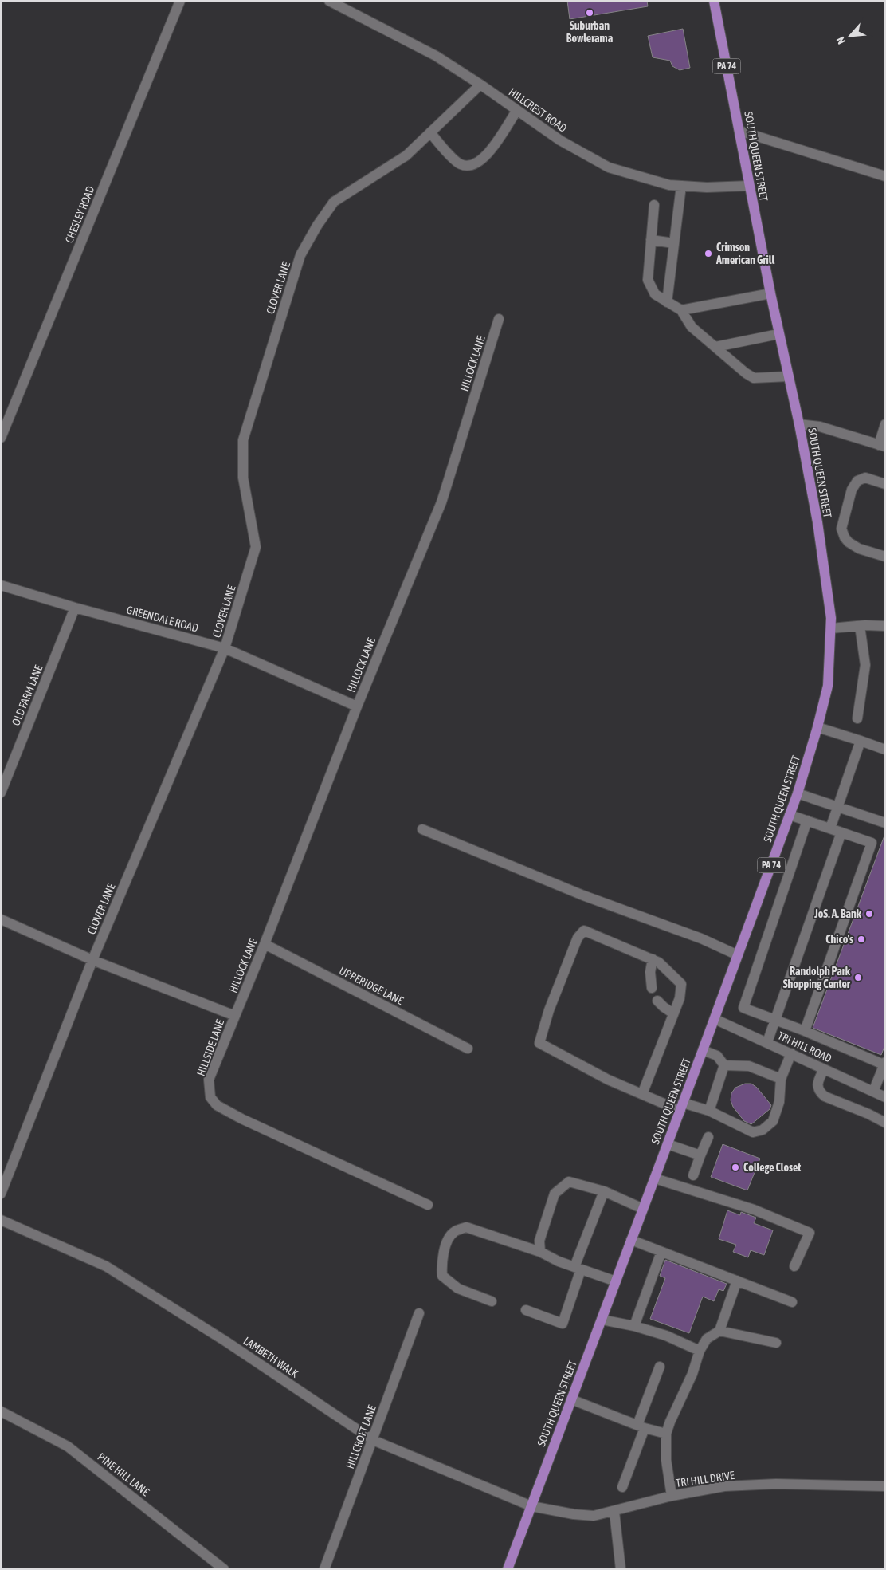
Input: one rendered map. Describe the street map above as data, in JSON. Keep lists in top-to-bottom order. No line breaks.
{"streets":{"main road":["PA 74","SOUTH QUEEN STREET"],"street":["HILLCREST ROAD","CHESLEY ROAD","CLOVER LANE","HILLOCK LANE","GREENDALE ROAD","OLD FARM LANE","UPPERIDGE LANE","TRI HILL ROAD","HILLSIDE LANE","LAMBETH WALK","HILLCROFT LANE","PINE HILL LANE","TRI HILL DRIVE"]},"crossings":[["HILLCREST ROAD","SOUTH QUEEN STREET"],["HILLCREST ROAD","CLOVER LANE"],["SOUTH QUEEN STREET","TRI HILL ROAD"],["SOUTH QUEEN STREET","LAMBETH WALK"],["SOUTH QUEEN STREET","TRI HILL DRIVE"],["CLOVER LANE","GREENDALE ROAD"],["CLOVER LANE","HILLSIDE LANE"],["HILLOCK LANE","GREENDALE ROAD"],["HILLOCK LANE","UPPERIDGE LANE"],["HILLOCK LANE","HILLSIDE LANE"],["GREENDALE ROAD","OLD FARM LANE"],["LAMBETH WALK","HILLCROFT LANE"],["LAMBETH WALK","TRI HILL DRIVE"]],"places":["Suburban Bowlerama","Crimson American Grill","JoS. A. Bank","Chico's","Randolph Park Shopping Center","College Closet"],"north":"bottom left"}
